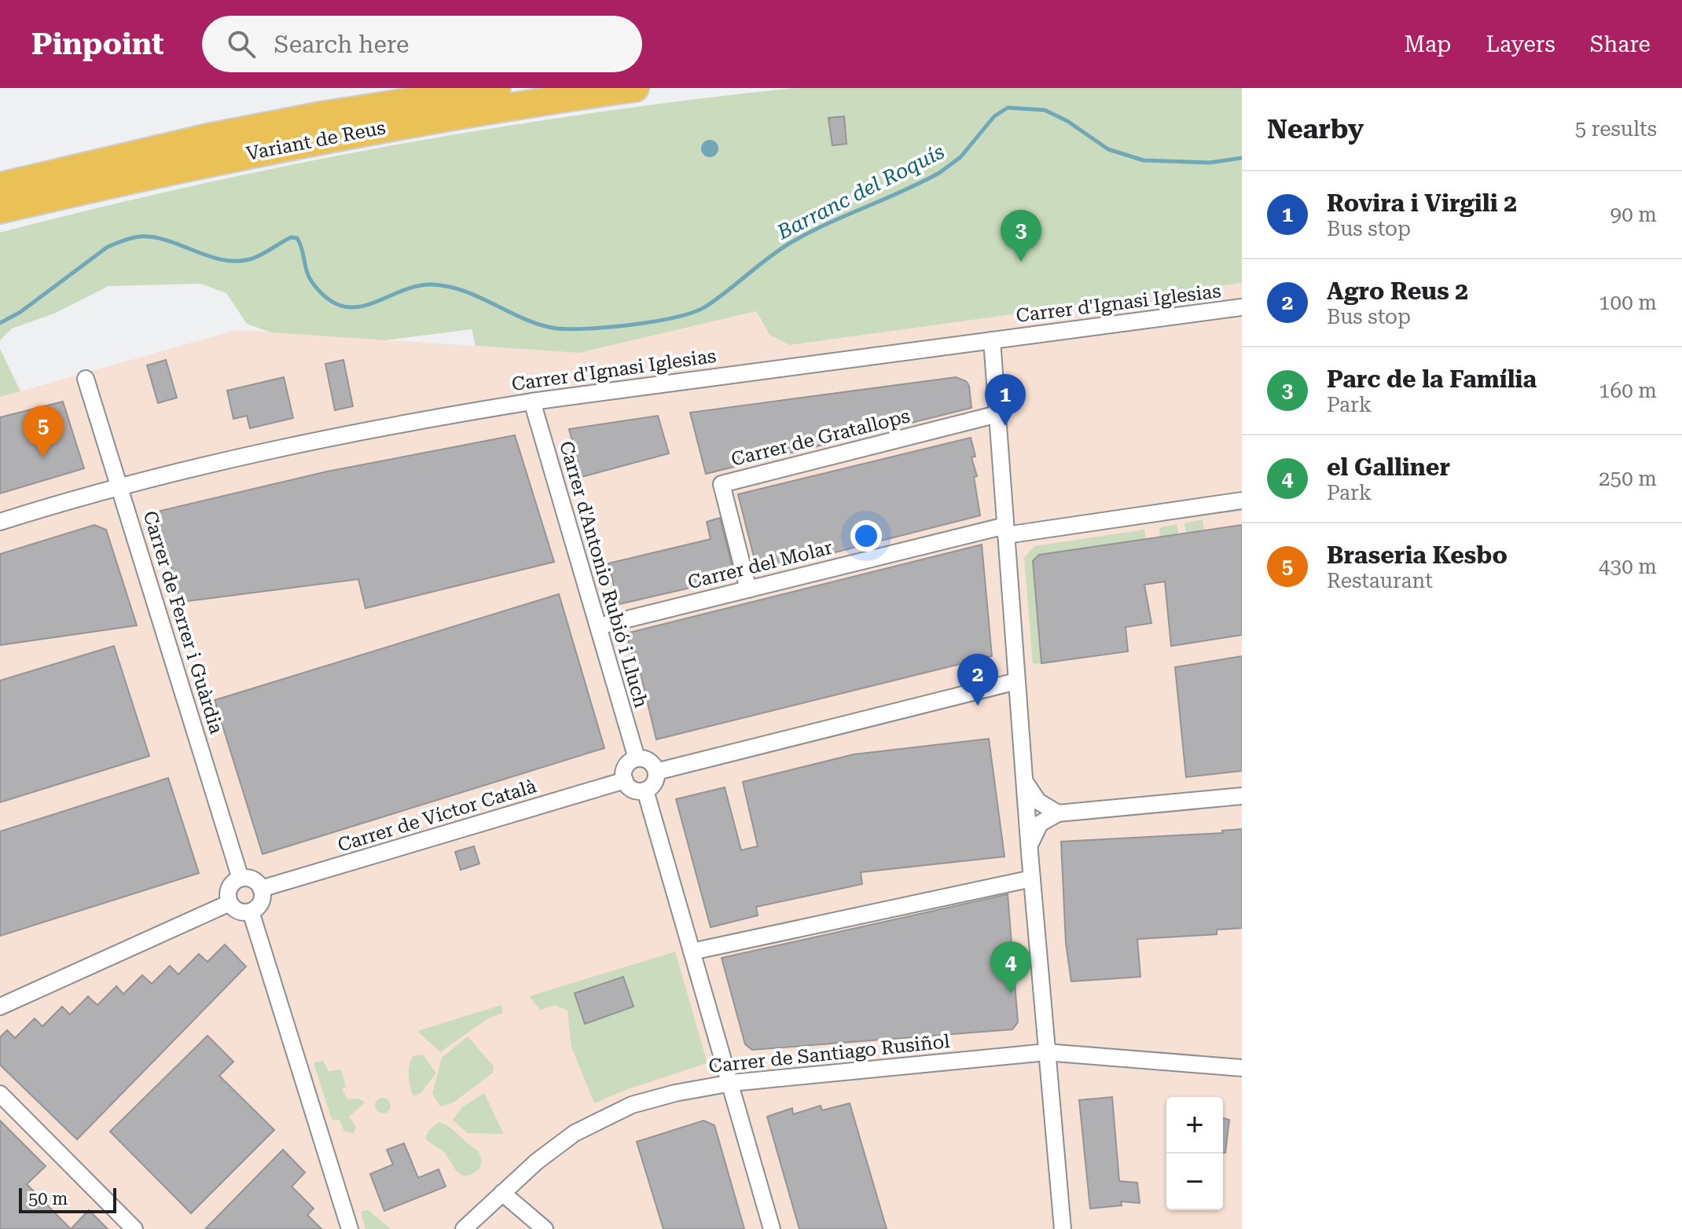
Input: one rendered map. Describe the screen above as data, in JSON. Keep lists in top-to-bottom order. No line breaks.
{"streets":{"highway":["Variant de Reus"],"street":["Carrer d'Ignasi Iglesias","Carrer de Gratallops","Carrer del Molar","Carrer d'Antonio Rubió i Lluch","Carrer de Ferrer i Guàrdia","Carrer de Víctor Català","Carrer de Santiago Rusiñol"]},"crossings":[["Carrer d'Ignasi Iglesias","Carrer d'Antonio Rubió i Lluch"],["Carrer d'Ignasi Iglesias","Carrer de Ferrer i Guàrdia"],["Carrer de Gratallops","Carrer del Molar"],["Carrer del Molar","Carrer d'Antonio Rubió i Lluch"],["Carrer d'Antonio Rubió i Lluch","Carrer de Víctor Català"],["Carrer de Ferrer i Guàrdia","Carrer de Víctor Català"]],"water":["Barranc del Roquís"],"scale_bar":"50 m","page":{"header":"Pinpoint","search":"Search here","nav":["Map","Layers","Share"],"heading":["Nearby","5 results"],"list":[{"mark":"1","name":"Rovira i Virgili 2","note":"Bus stop","value":"90 m"},{"mark":"2","name":"Agro Reus 2","note":"Bus stop","value":"100 m"},{"mark":"3","name":"Parc de la Família","note":"Park","value":"160 m"},{"mark":"4","name":"el Galliner","note":"Park","value":"250 m"},{"mark":"5","name":"Braseria Kesbo","note":"Restaurant","value":"430 m"}],"pins":["3","1","5","2","4"],"map_buttons":["+","−"],"scale":"50 m"}}
